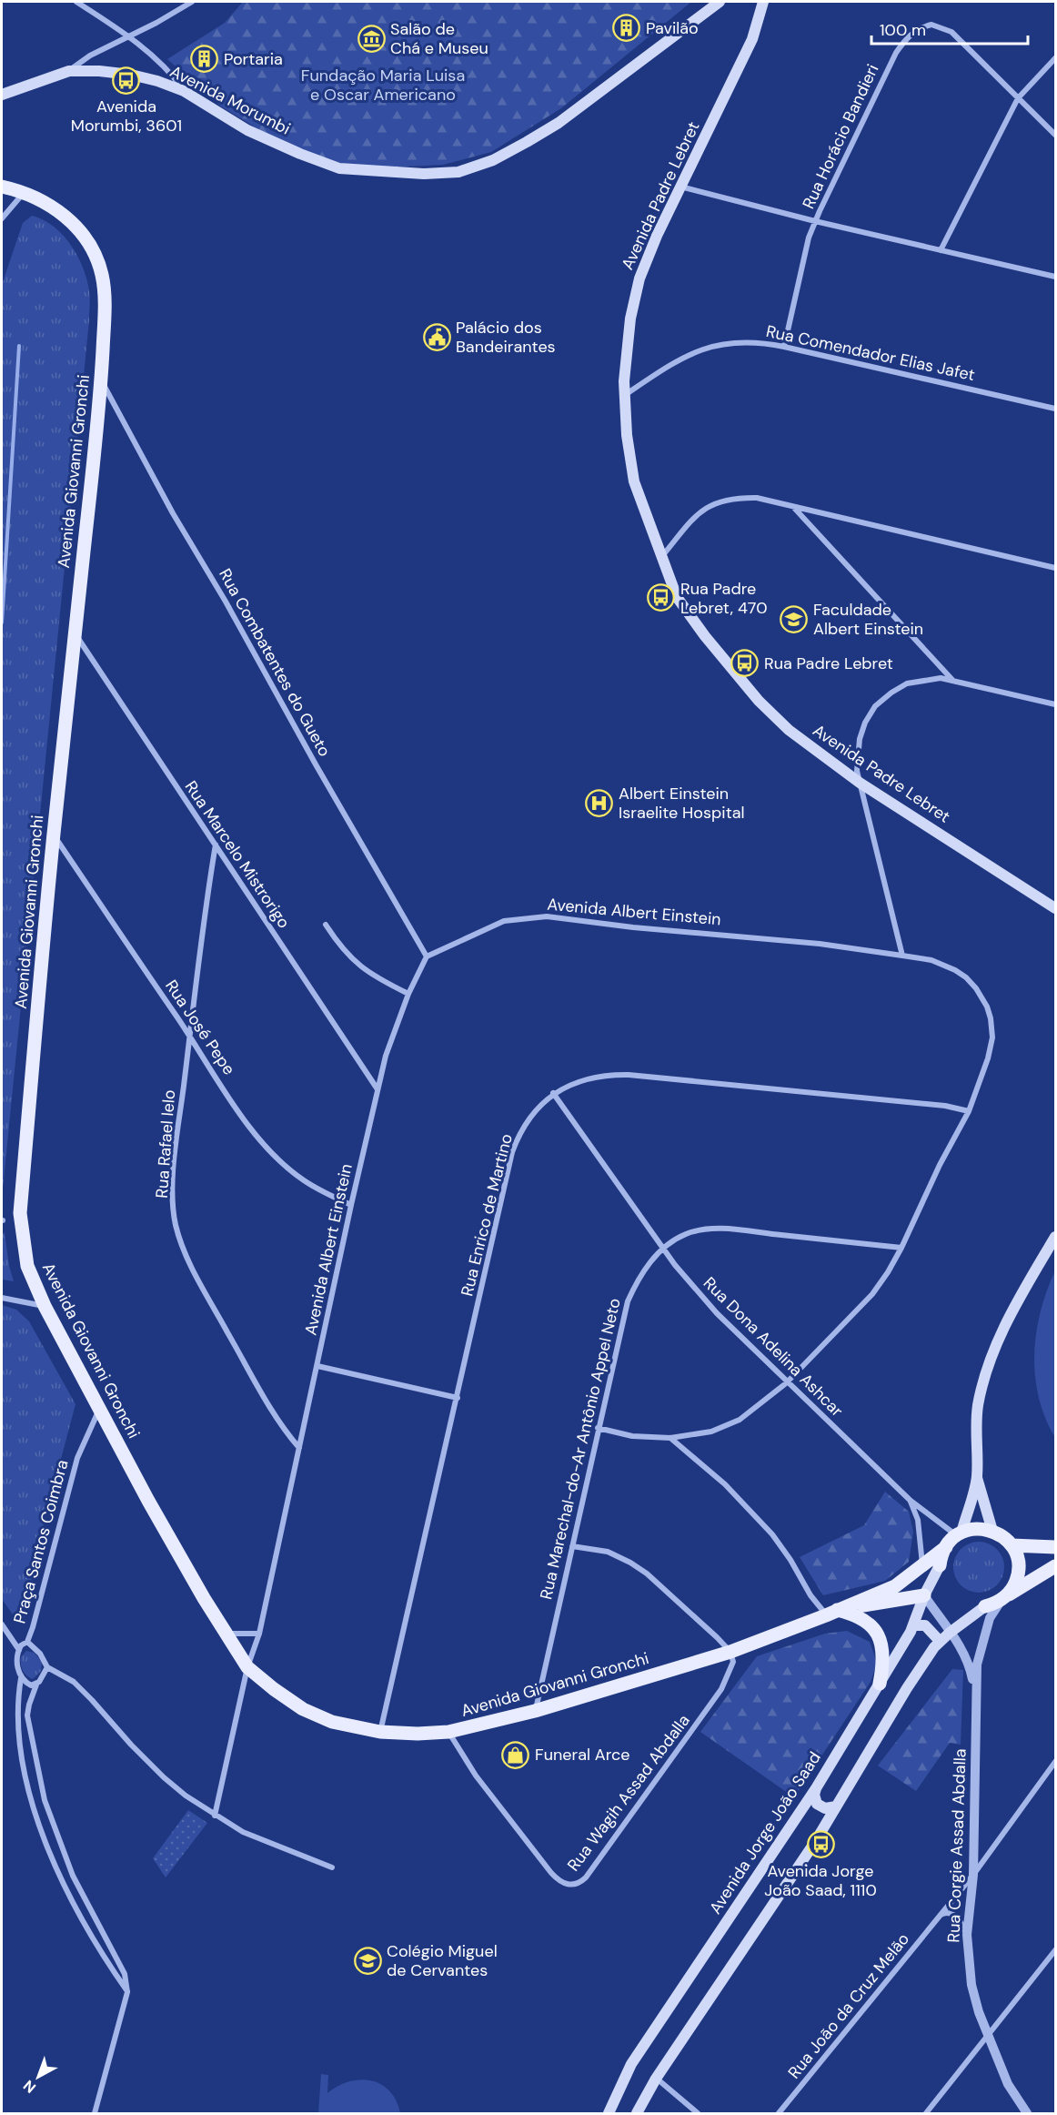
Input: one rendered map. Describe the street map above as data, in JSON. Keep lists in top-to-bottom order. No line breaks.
{"streets":{"main road":["Avenida Morumbi","Avenida Padre Lebret","Avenida Giovanni Gronchi","Avenida Jorge João Saad"],"street":["Rua Horácio Bandieri","Rua Comendador Elias Jafet","Rua Combatentes do Gueto","Rua Marcelo Mistrorigo","Avenida Albert Einstein","Rua José Pepe","Rua Rafael Ielo","Rua Enrico de Martino","Rua Dona Adelina Ashcar","Rua Marechal-do-Ar Antônio Appel Neto","Praça Santos Coimbra","Rua Wagih Assad Abdalla","Rua Corgie Assad Abdalla","Rua João da Cruz Melão"]},"crossings":[["Rua Horácio Bandieri","Rua Comendador Elias Jafet"],["Avenida Padre Lebret","Rua Comendador Elias Jafet"],["Avenida Giovanni Gronchi","Rua Combatentes do Gueto"],["Avenida Giovanni Gronchi","Rua Marcelo Mistrorigo"],["Avenida Giovanni Gronchi","Avenida Albert Einstein"],["Avenida Giovanni Gronchi","Rua José Pepe"],["Avenida Giovanni Gronchi","Rua Enrico de Martino"],["Avenida Giovanni Gronchi","Rua Dona Adelina Ashcar"],["Avenida Giovanni Gronchi","Rua Marechal-do-Ar Antônio Appel Neto"],["Avenida Giovanni Gronchi","Praça Santos Coimbra"],["Avenida Giovanni Gronchi","Rua Wagih Assad Abdalla"],["Avenida Giovanni Gronchi","Avenida Jorge João Saad"],["Avenida Giovanni Gronchi","Rua Corgie Assad Abdalla"],["Rua Combatentes do Gueto","Avenida Albert Einstein"],["Rua Marcelo Mistrorigo","Avenida Albert Einstein"],["Rua Marcelo Mistrorigo","Rua Rafael Ielo"],["Avenida Albert Einstein","Rua José Pepe"],["Avenida Albert Einstein","Rua Rafael Ielo"],["Avenida Albert Einstein","Rua Enrico de Martino"],["Avenida Albert Einstein","Rua Dona Adelina Ashcar"],["Avenida Albert Einstein","Rua Marechal-do-Ar Antônio Appel Neto"],["Rua José Pepe","Rua Rafael Ielo"],["Rua Enrico de Martino","Rua Dona Adelina Ashcar"],["Rua Dona Adelina Ashcar","Rua Marechal-do-Ar Antônio Appel Neto"],["Rua Dona Adelina Ashcar","Avenida Jorge João Saad"],["Rua Dona Adelina Ashcar","Rua Corgie Assad Abdalla"],["Avenida Jorge João Saad","Rua Corgie Assad Abdalla"],["Rua Corgie Assad Abdalla","Rua João da Cruz Melão"]],"parks":["Fundação Maria Luisa e Oscar Americano"],"places":{"building":["Pavilão","Portaria"],"museum":["Salão de Chá e Museu"],"bus stop":["Avenida Morumbi, 3601","Rua Padre Lebret, 470","Rua Padre Lebret","Avenida Jorge João Saad, 1110"],"public building":["Palácio dos Bandeirantes"],"school or university":["Faculdade Albert Einstein","Colégio Miguel de Cervantes"],"hospital":["Albert Einstein Israelite Hospital"],"shop":["Funeral Arce"]},"scale_bar":"100 m","north":"bottom left"}
